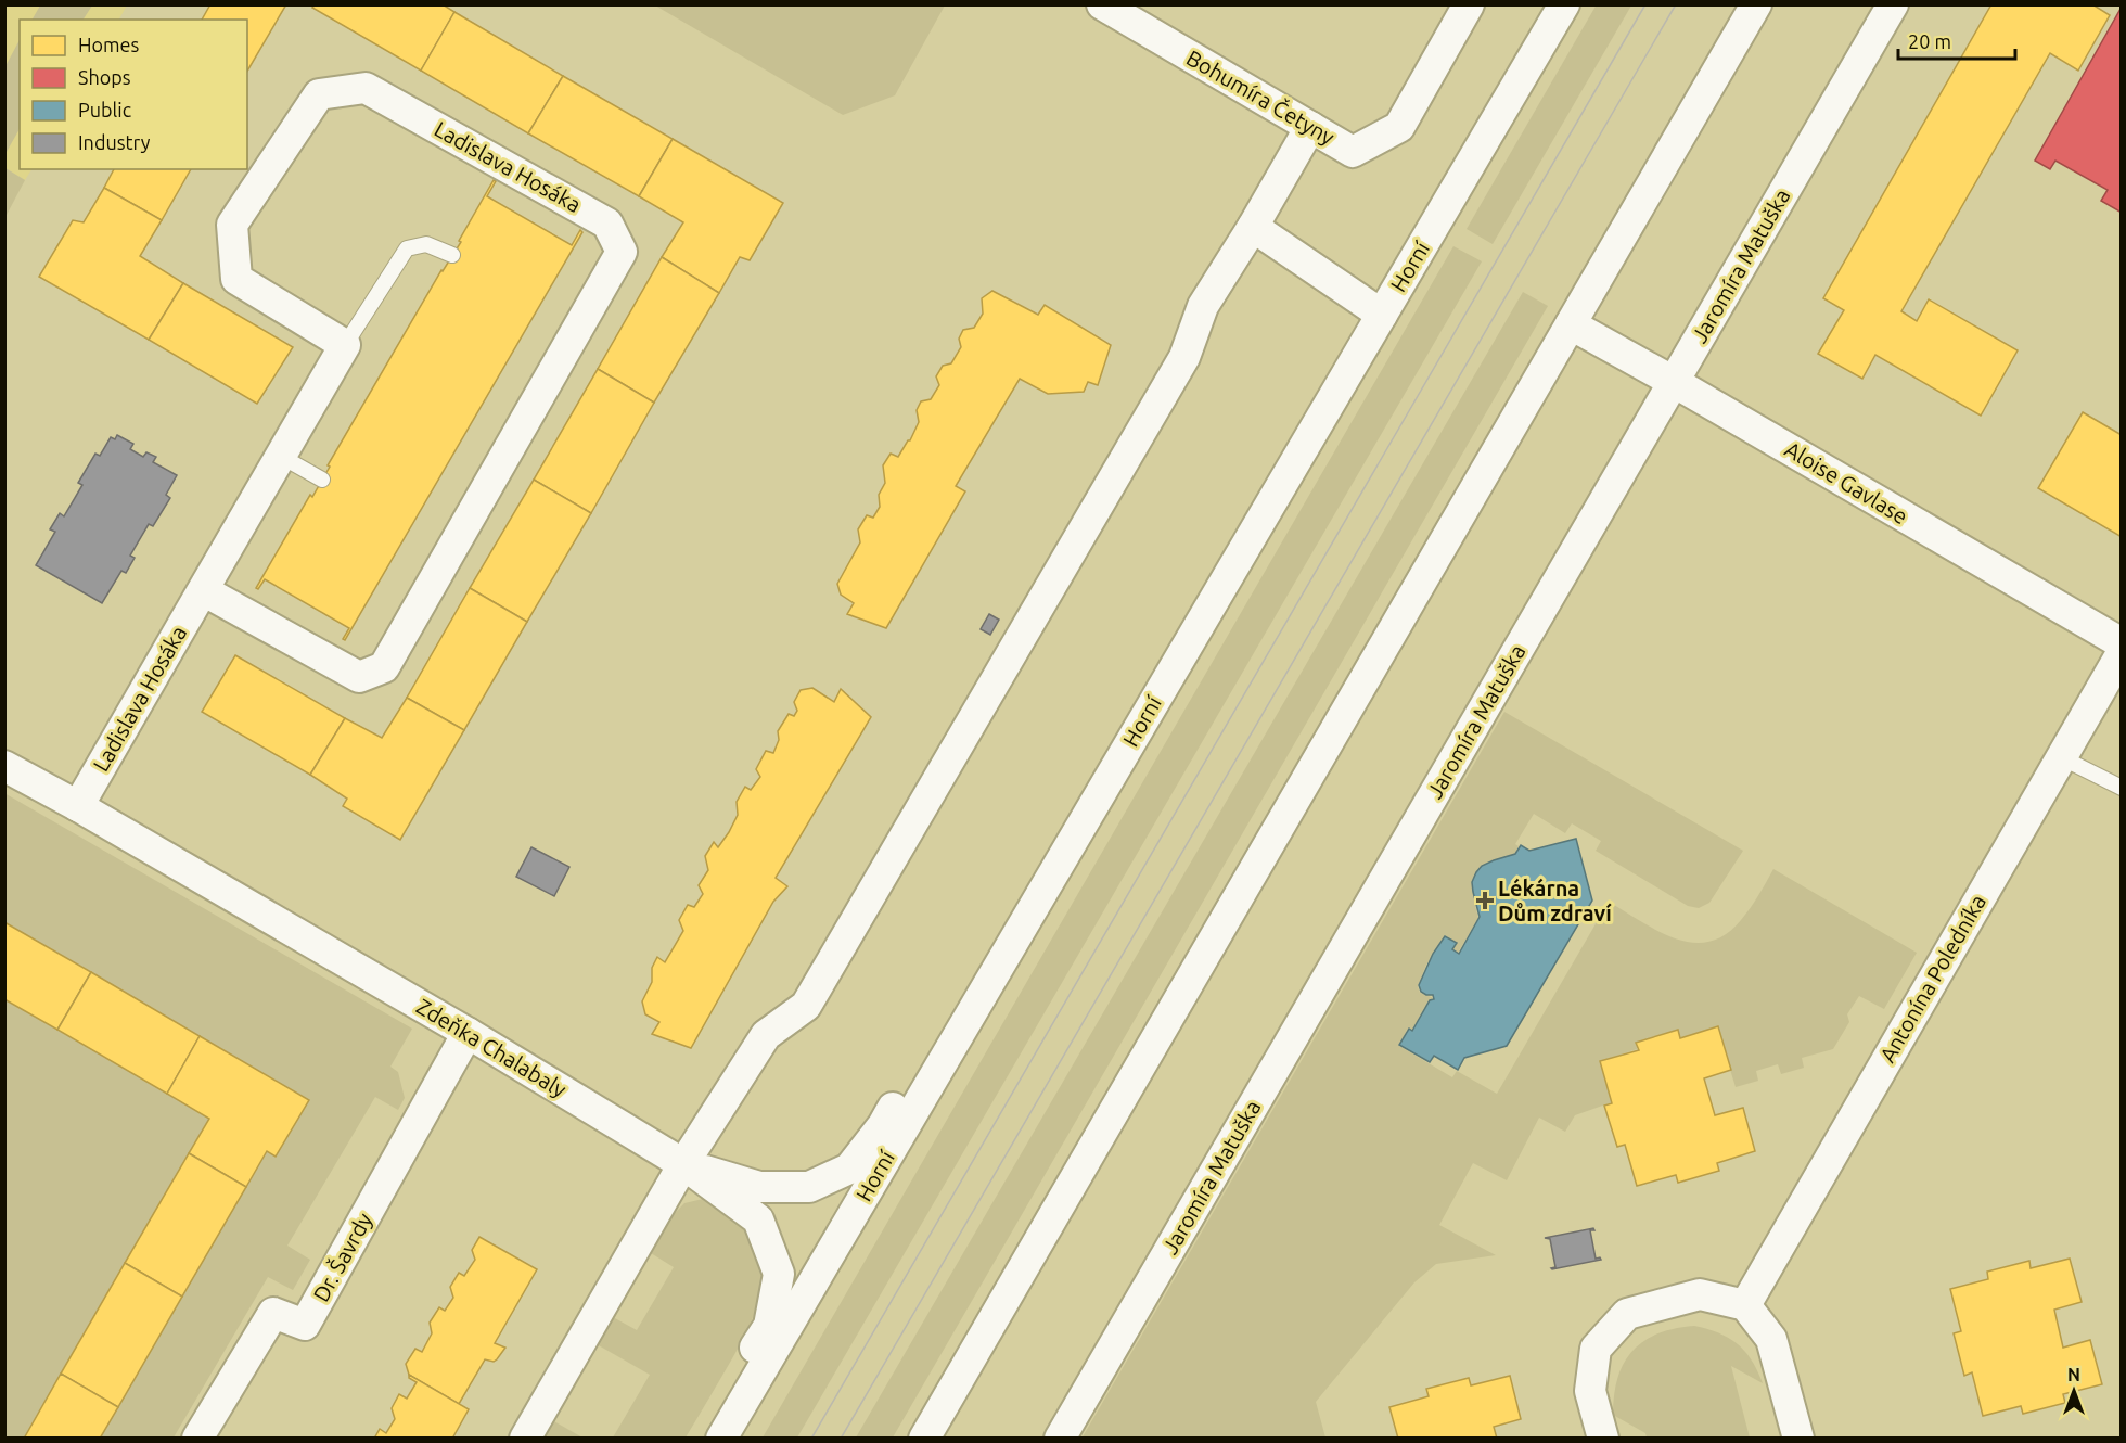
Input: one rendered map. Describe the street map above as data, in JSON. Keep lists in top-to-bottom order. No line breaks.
{"streets":{"street":["Bohumíra Četyny","Ladislava Hosáka","Jaromíra Matuška","Horní","Aloise Gavlase","Antonína Poledníka","Zdeňka Chalabaly","Dr. Šavrdy"]},"crossings":[["Ladislava Hosáka","Zdeňka Chalabaly"],["Jaromíra Matuška","Aloise Gavlase"],["Zdeňka Chalabaly","Dr. Šavrdy"]],"places":{"health":["Lékárna Dům zdraví"]},"legend":["Homes","Shops","Public","Industry"],"scale_bar":"20 m","north":"top"}
